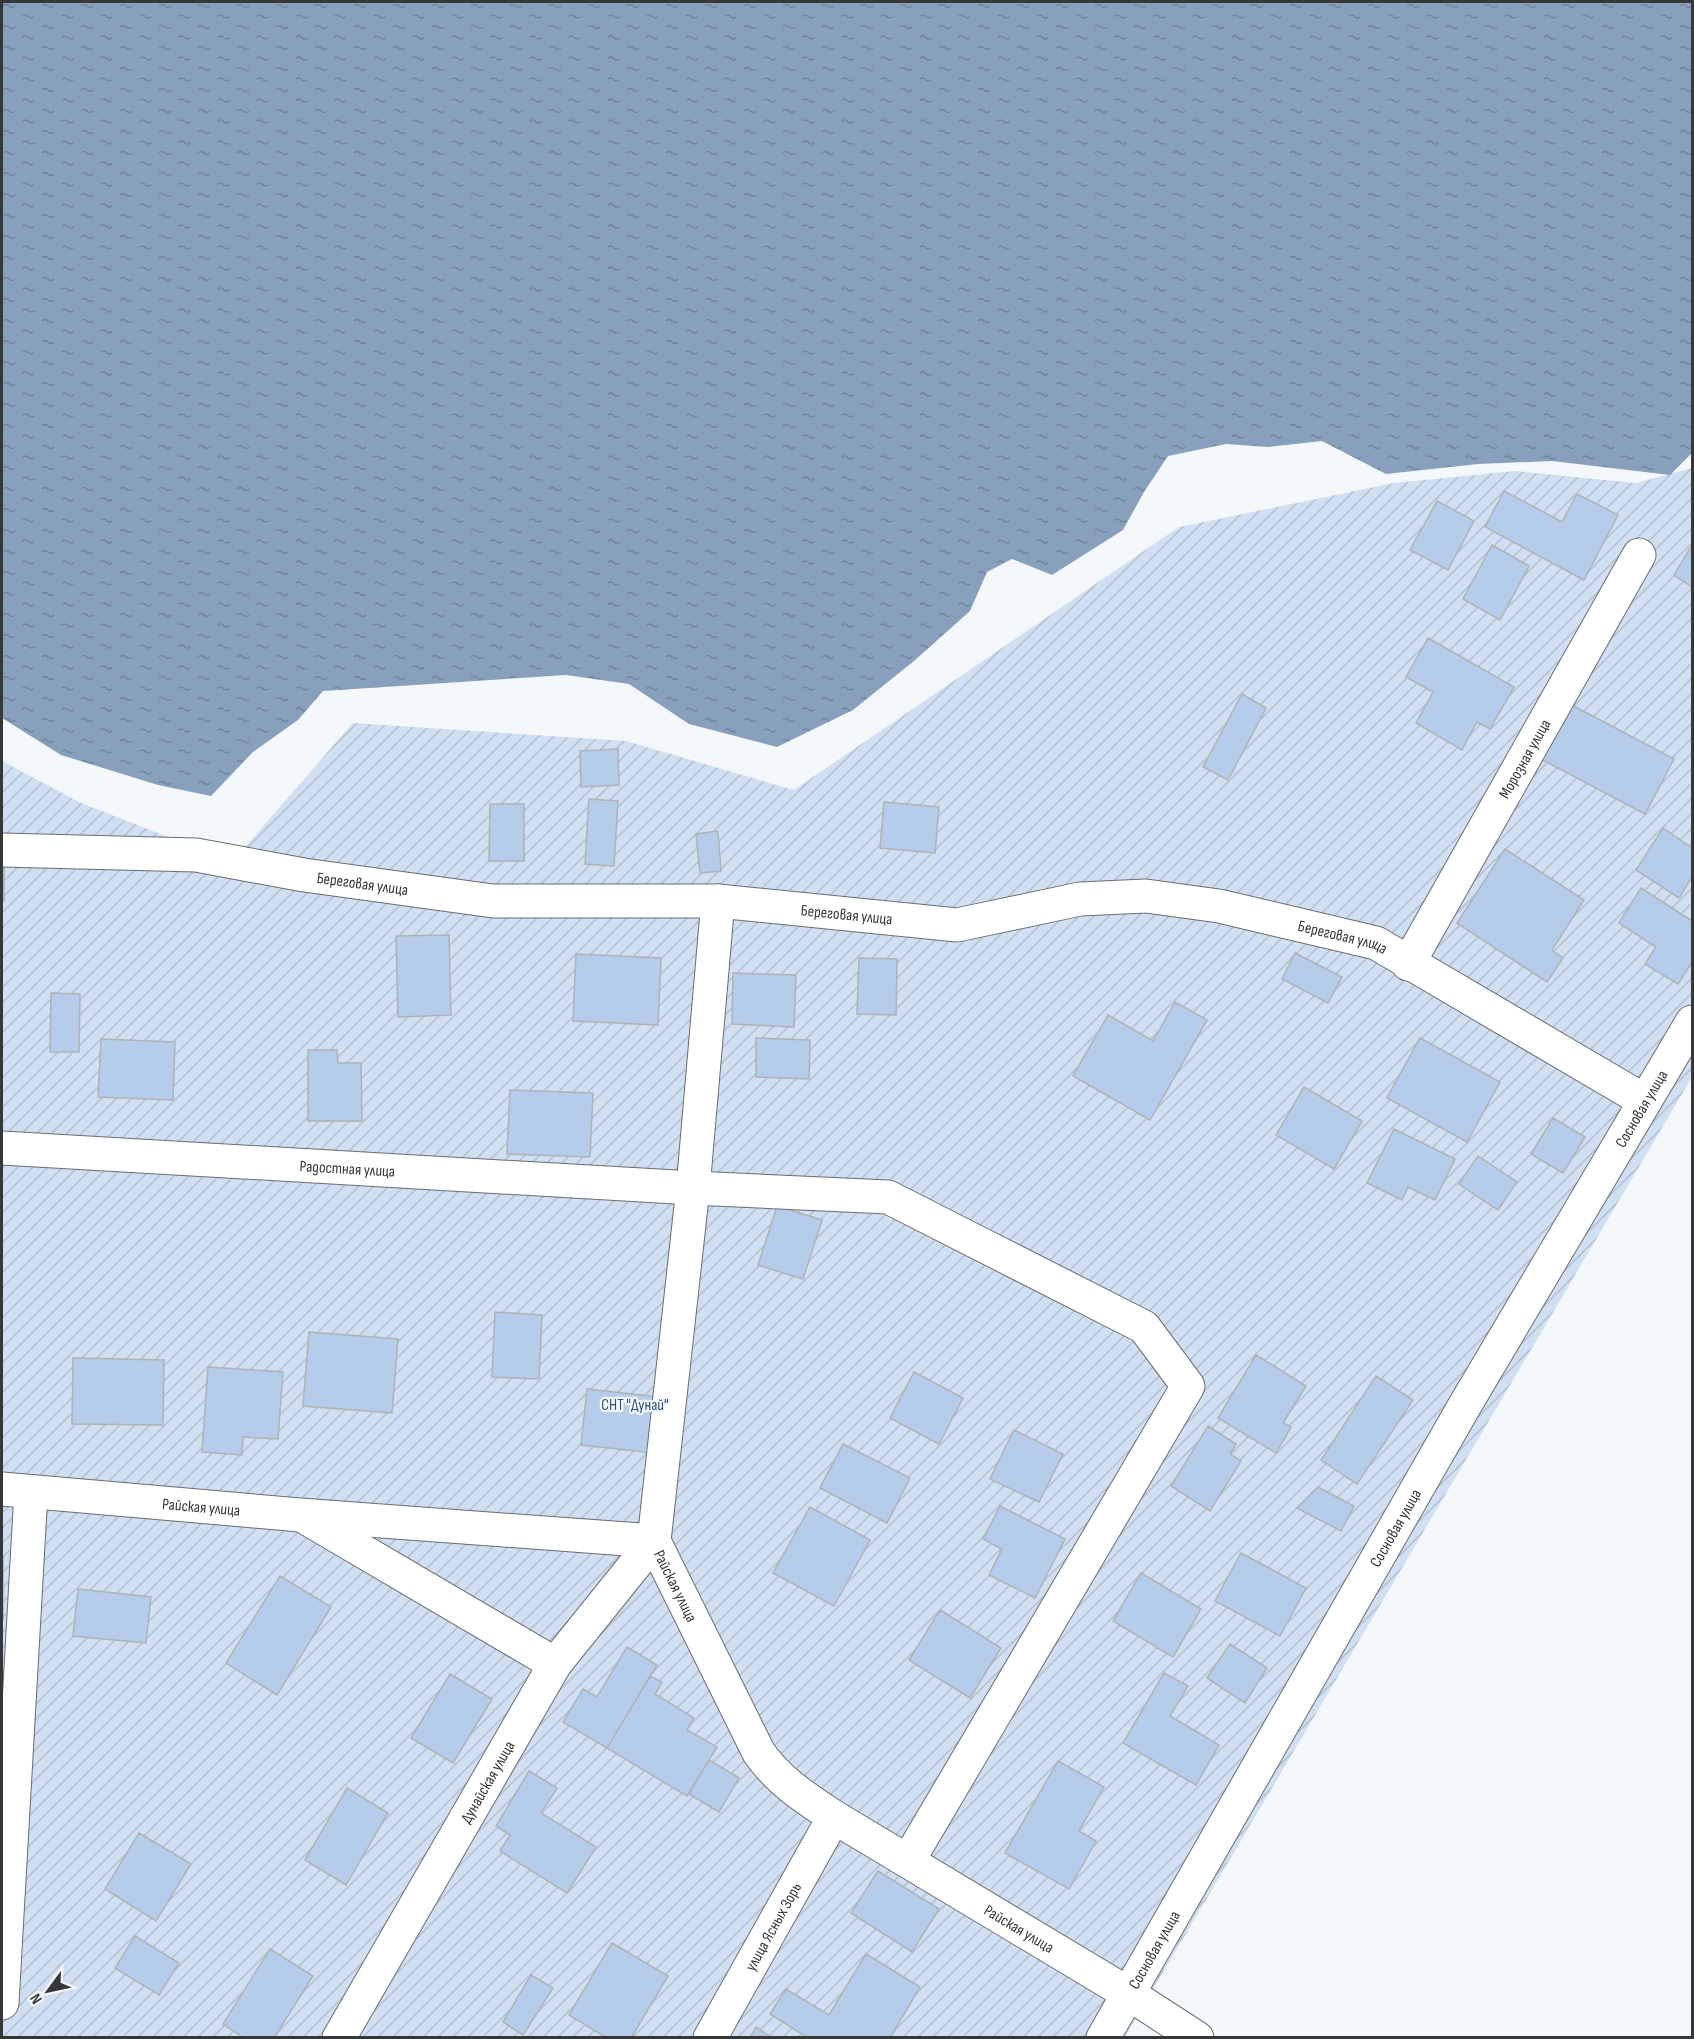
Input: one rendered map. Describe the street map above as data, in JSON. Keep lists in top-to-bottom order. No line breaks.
{"streets":{"street":["Морозная улица","Береговая улица","Сосновая улица","Радостная улица","Райская улица","Дунайская улица","улица Ясных Зорь"]},"crossings":[["Морозная улица","Береговая улица"],["Береговая улица","Сосновая улица"],["Сосновая улица","Райская улица"],["Радостная улица","Райская улица"],["Райская улица","Дунайская улица"],["Райская улица","улица Ясных Зорь"]],"parks":["СНТ \"Дунай\""],"north":"bottom left"}
